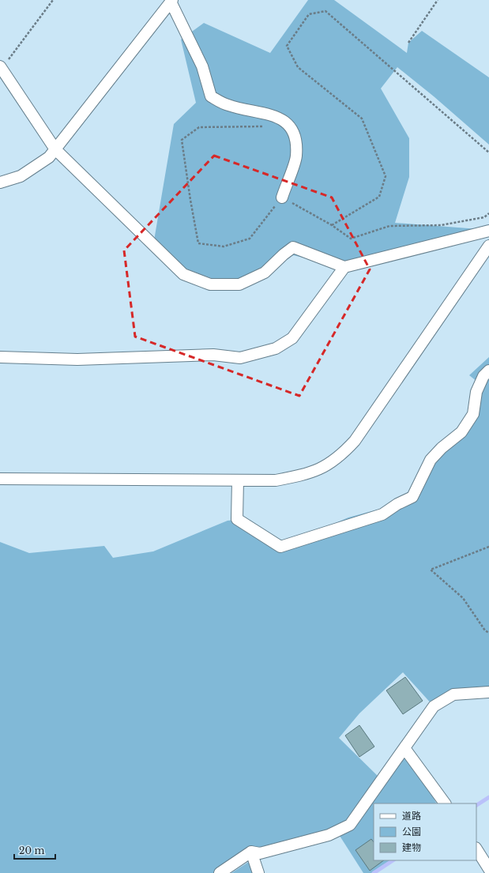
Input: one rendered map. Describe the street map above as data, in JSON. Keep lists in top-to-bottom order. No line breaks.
{"legend":["道路","公園","建物"],"scale_bar":"20 m"}
